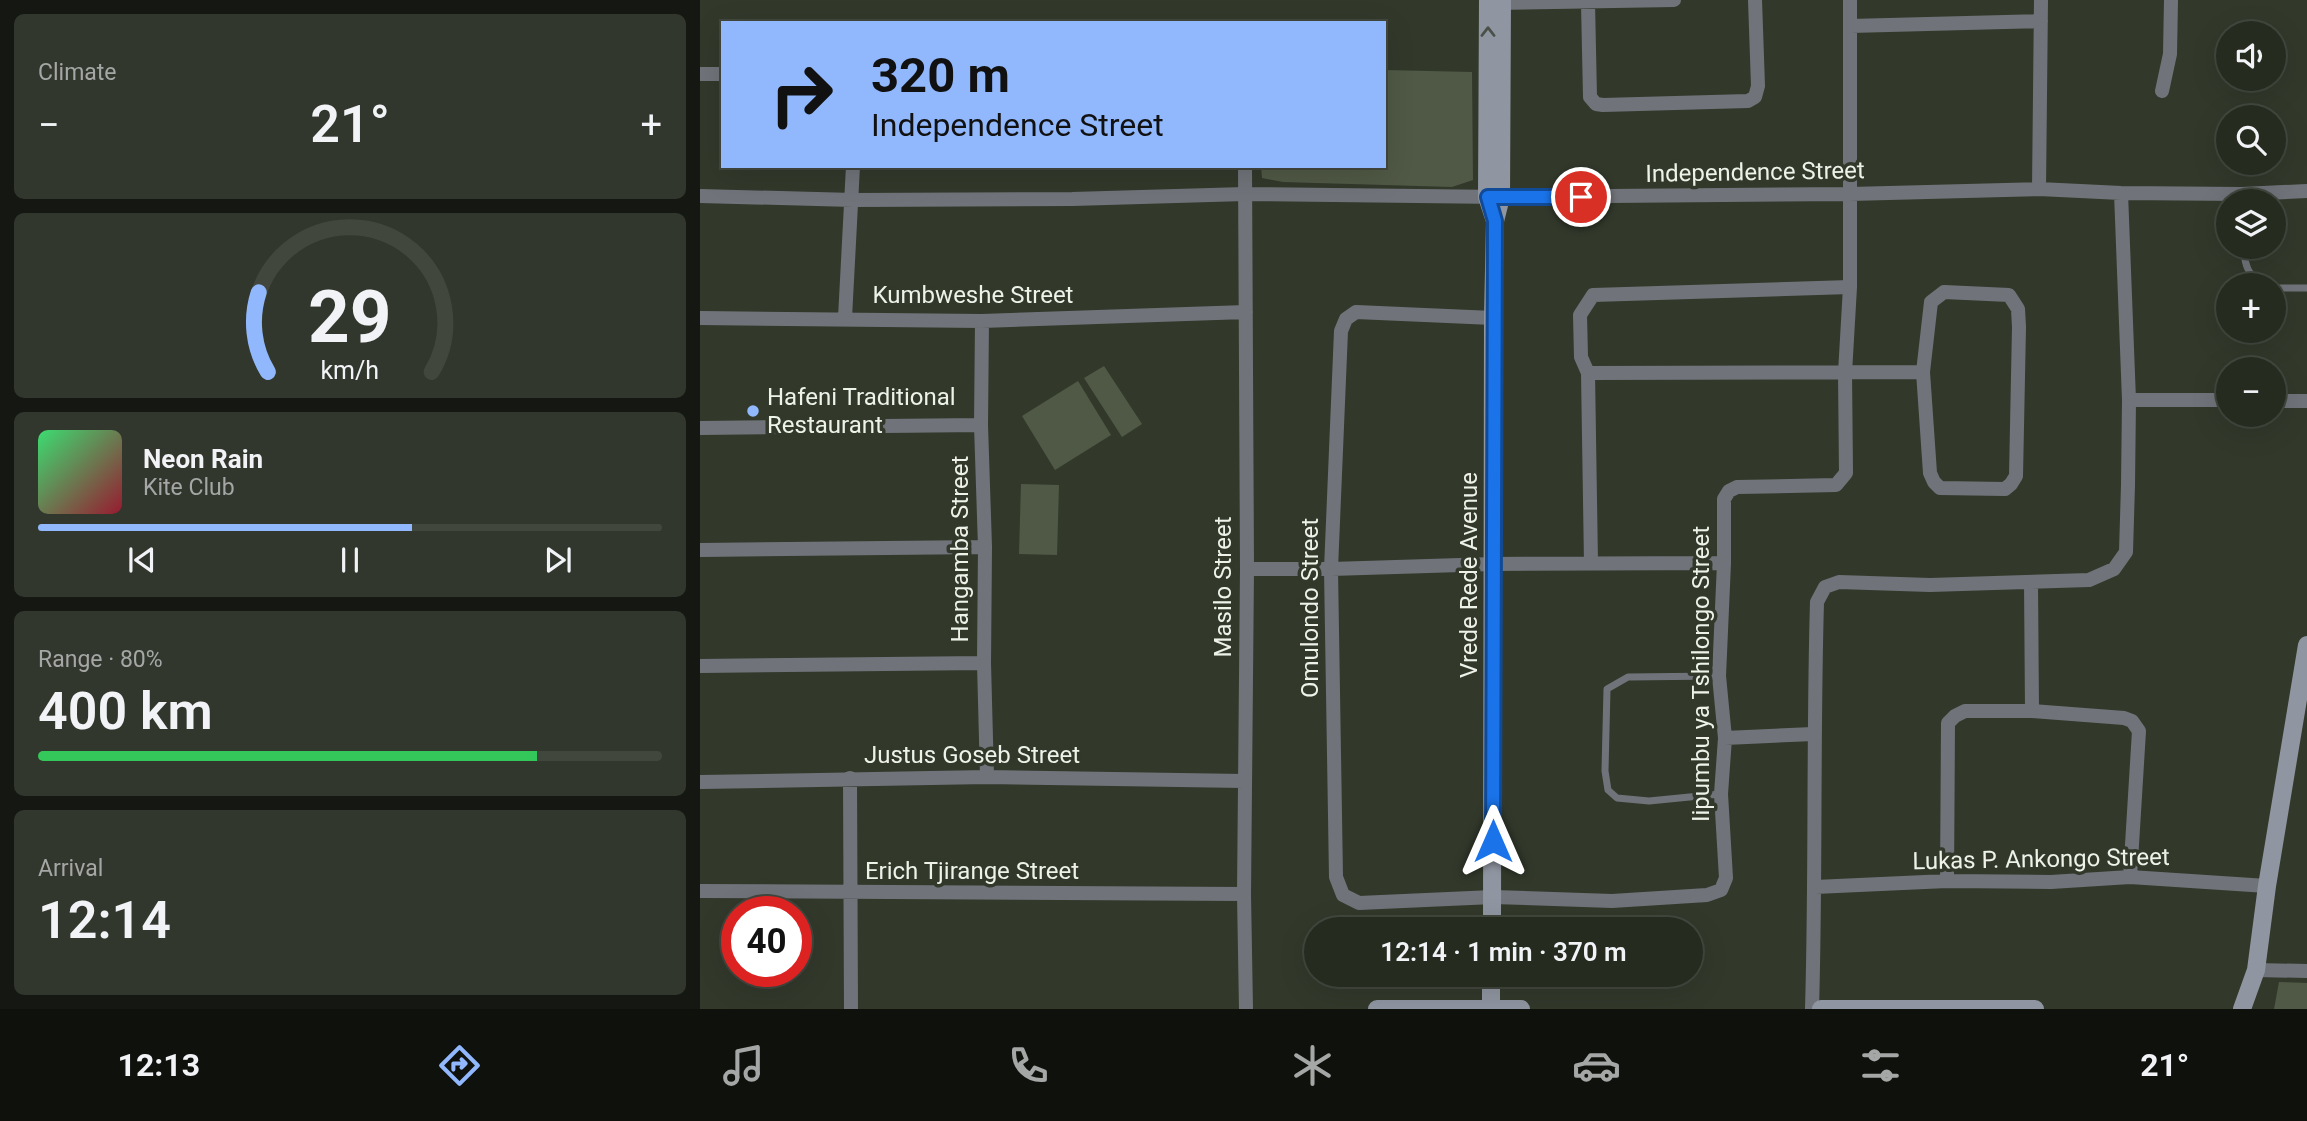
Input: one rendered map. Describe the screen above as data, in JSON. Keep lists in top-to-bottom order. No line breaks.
{"streets":{"street":["Independence Street","Kumbweshe Street","Hangamba Street","Vrede Rede Avenue","Masilo Street","Omulondo Street","Iipumbu ya Tshilongo Street","Justus Goseb Street","Lukas P. Ankongo Street","Erich Tjirange Street"]},"crossings":[["Independence Street","Vrede Rede Avenue"],["Independence Street","Masilo Street"],["Independence Street","Iipumbu ya Tshilongo Street"],["Kumbweshe Street","Hangamba Street"],["Kumbweshe Street","Masilo Street"],["Hangamba Street","Justus Goseb Street"],["Vrede Rede Avenue","Omulondo Street"],["Vrede Rede Avenue","Iipumbu ya Tshilongo Street"],["Masilo Street","Justus Goseb Street"],["Masilo Street","Erich Tjirange Street"],["Omulondo Street","Iipumbu ya Tshilongo Street"]],"places":["Hafeni Traditional Restaurant"],"page":{"tile":["Climate",["Range · 80%","400 km"],["Arrival","12:14"]],"map_buttons":["+","−"],"turn":["320 m","Independence Street"],"heat":["−","21°","+"],"song":["Neon Rain","Kite Club"],"limit":"40","trip":"12:14 · 1 min · 370 m","tabs":["12:13","21°"],"gauge":["29","km/h"]}}
